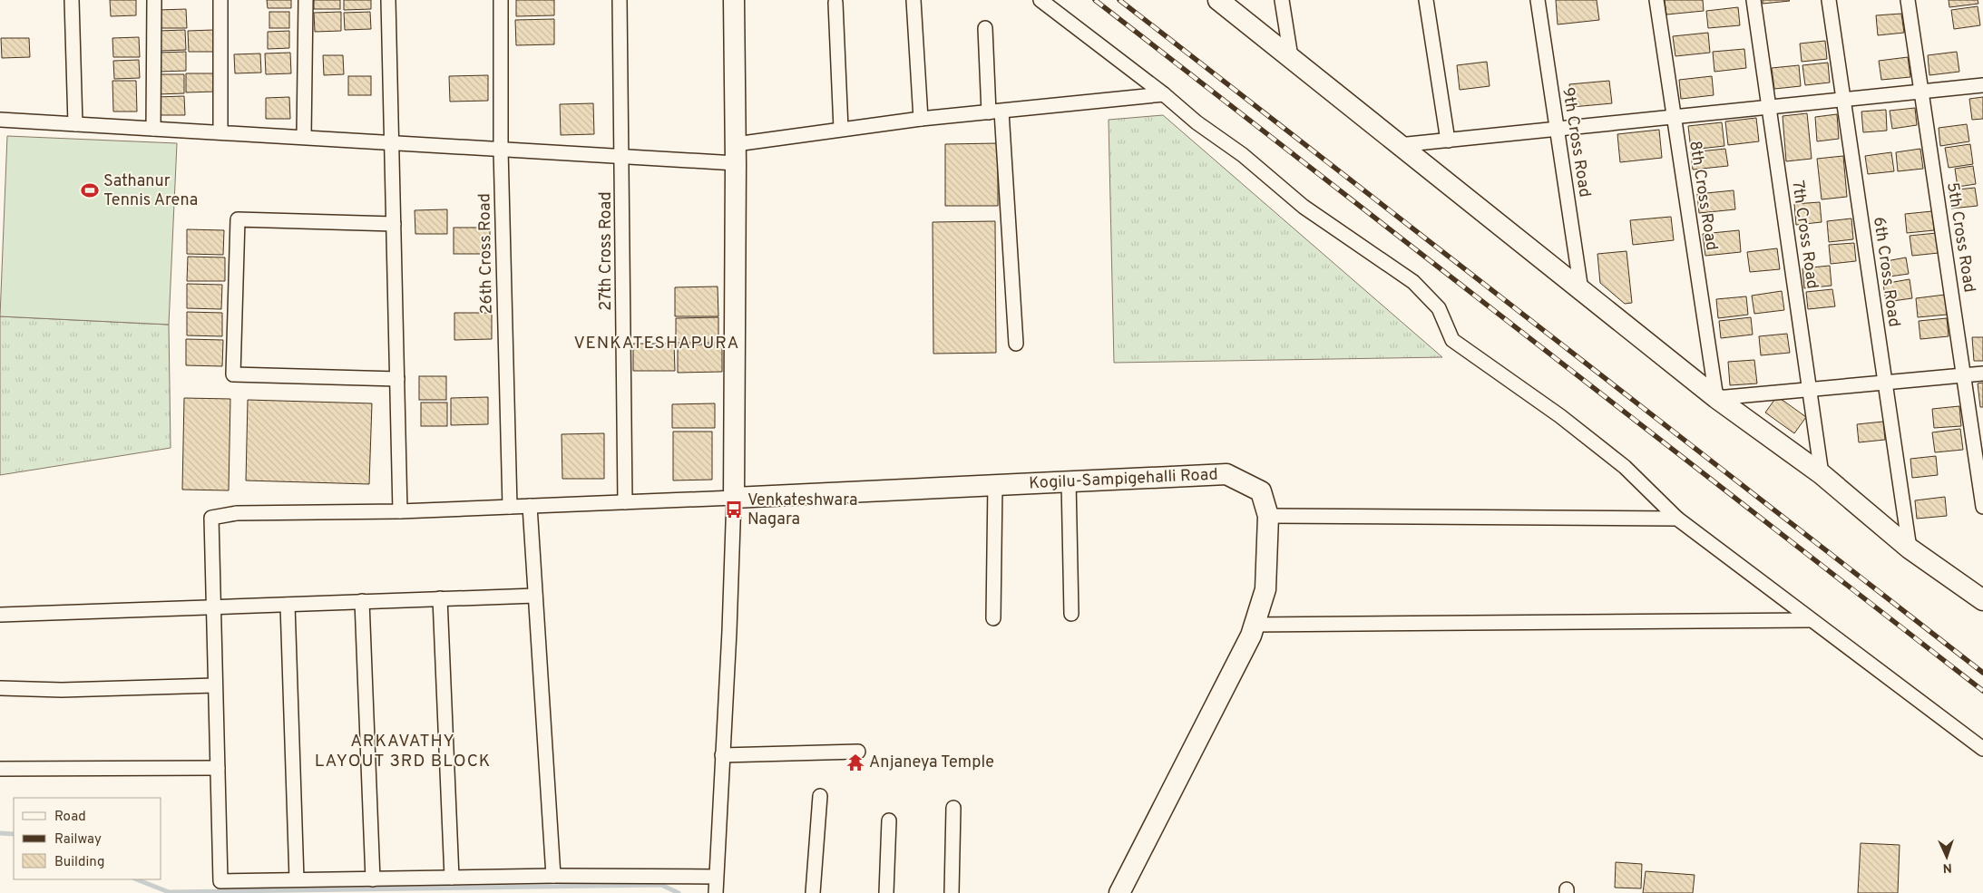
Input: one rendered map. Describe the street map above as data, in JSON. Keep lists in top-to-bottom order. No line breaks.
{"streets":{"street":["9th Cross Road","8th Cross Road","7th Cross Road","5th Cross Road","27th Cross Road","26th Cross Road","6th Cross Road","Kogilu-Sampigehalli Road"]},"districts":["VENKATESHAPURA","ARKAVATHY LAYOUT 3RD BLOCK"],"places":{"sports":["Sathanur Tennis Arena"],"bus stop":["Venkateshwara Nagara"],"temple":["Anjaneya Temple"]},"legend":["Road","Railway","Building"],"north":"bottom"}
